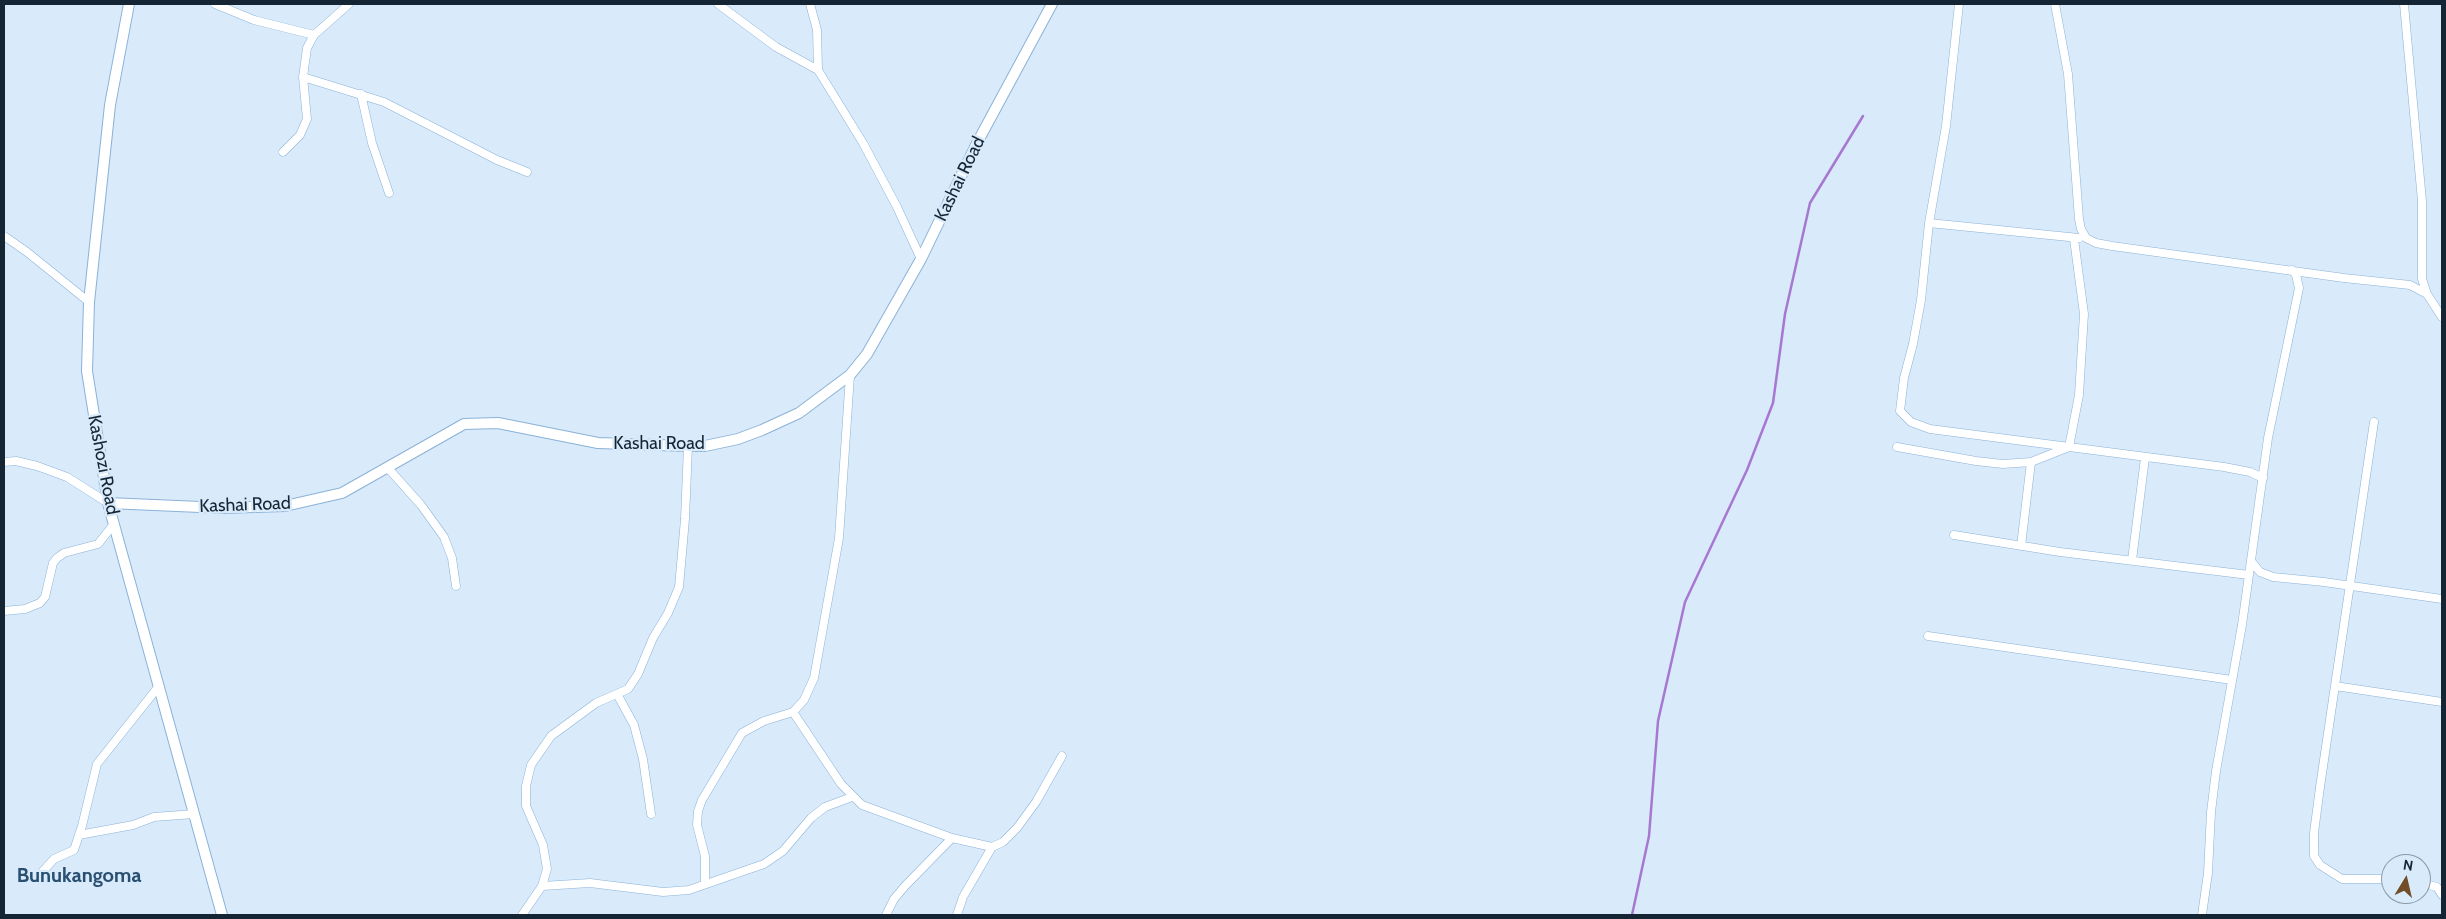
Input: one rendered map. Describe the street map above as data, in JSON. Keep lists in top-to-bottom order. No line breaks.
{"streets":{"street":["Kashai Road","Kashozi Road"]},"crossings":[["Kashai Road","Kashozi Road"]],"districts":["Bunukangoma"],"north":"top"}
